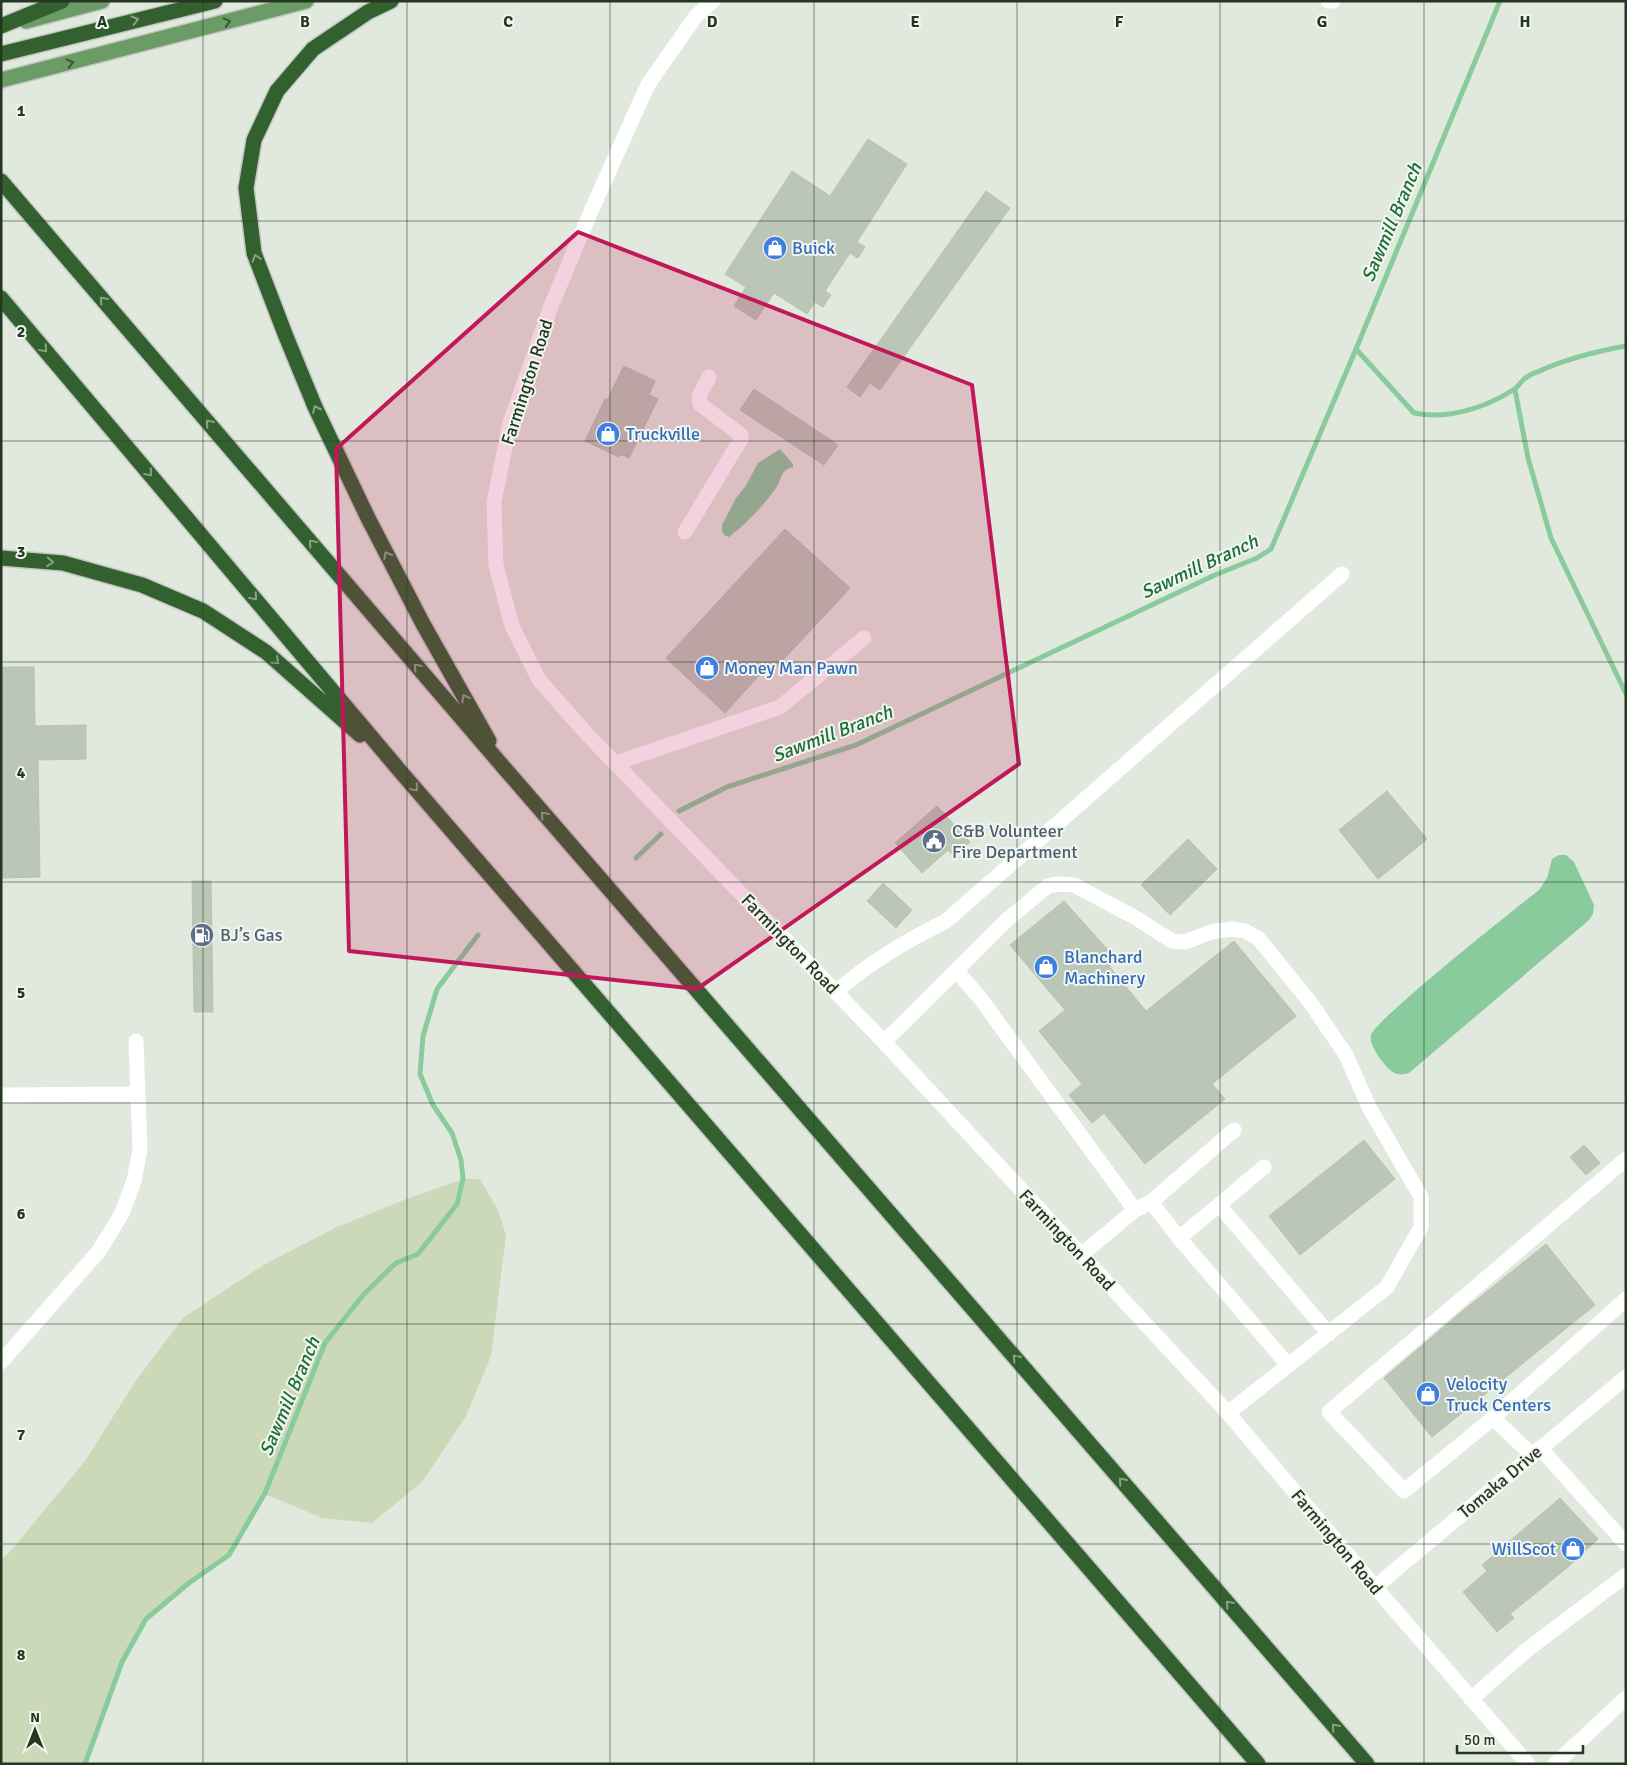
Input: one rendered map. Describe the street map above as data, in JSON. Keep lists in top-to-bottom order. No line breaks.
{"streets":{"street":["Farmington Road","Tomaka Drive"]},"crossings":[["Farmington Road","Tomaka Drive"]],"water":["Sawmill Branch"],"places":{"shop":["Buick","Truckville","Money Man Pawn","Blanchard Machinery","Velocity Truck Centers","WillScot"],"public building":["C&B Volunteer Fire Department"],"fuel station":["BJ’s Gas"]},"scale_bar":"50 m","north":"top","grid":{"columns":["A","B","C","D","E","F","G","H"],"rows":["1","2","3","4","5","6","7","8"]}}
